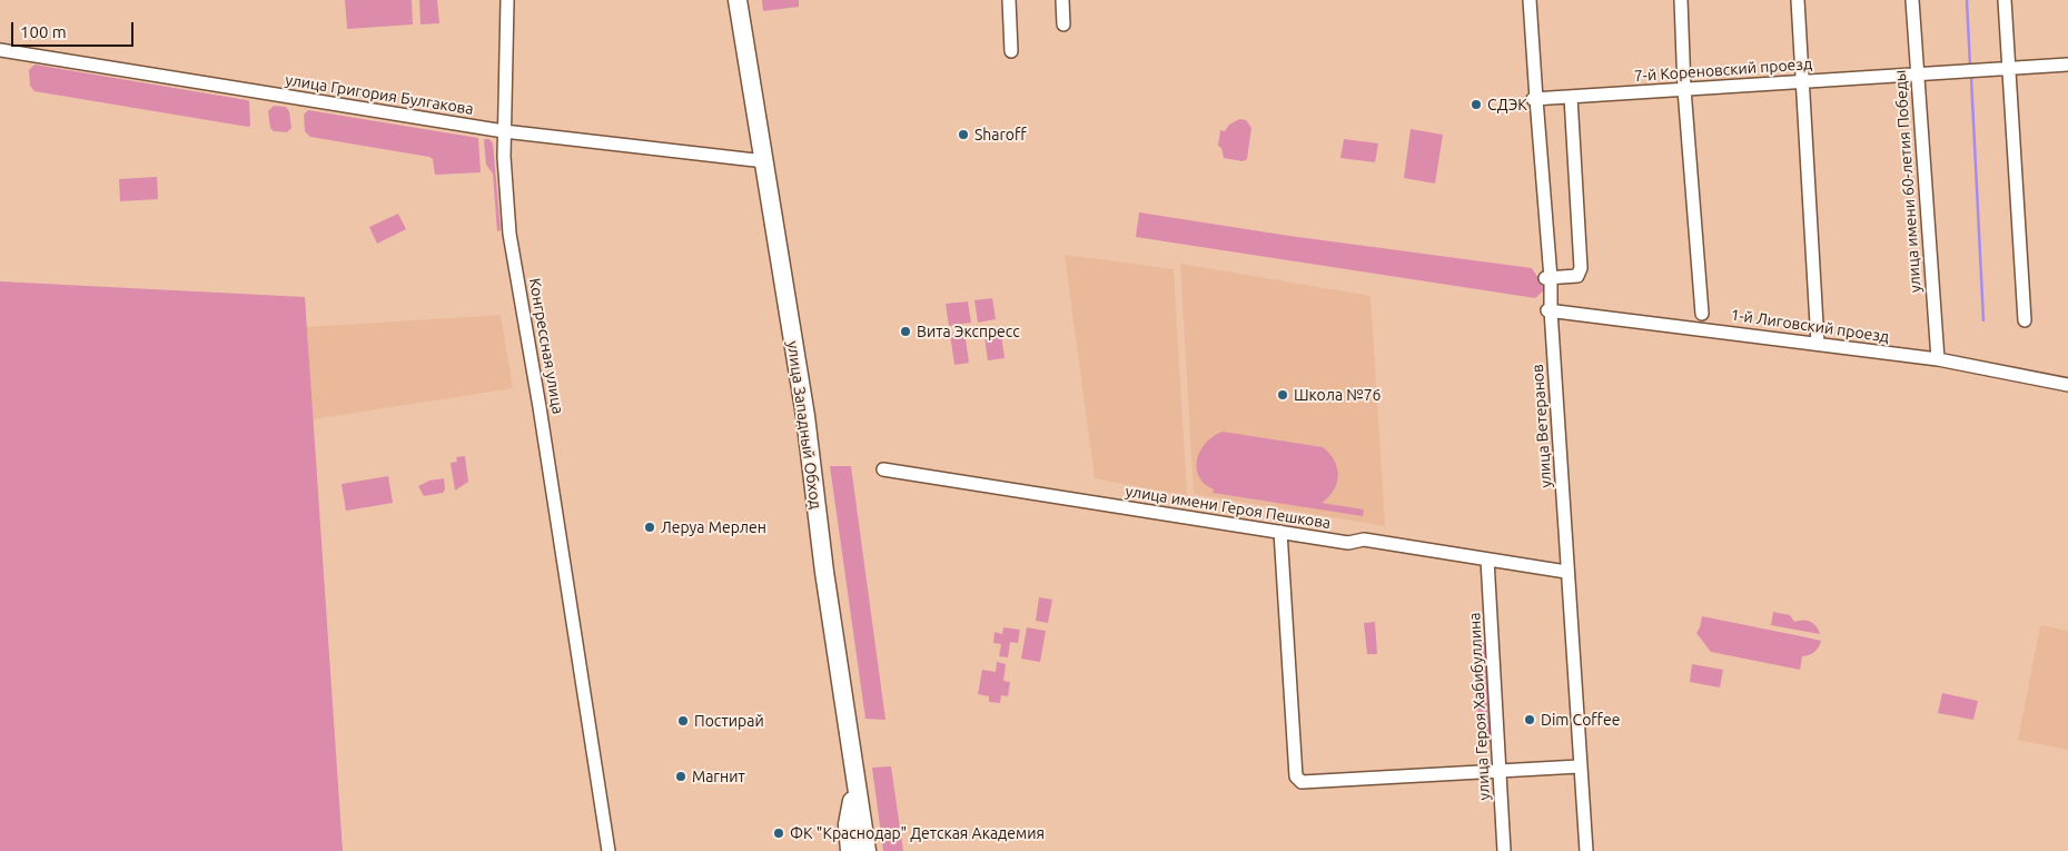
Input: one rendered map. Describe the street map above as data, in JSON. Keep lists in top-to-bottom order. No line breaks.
{"streets":{"highway":["улица Западный Обход"],"street":["7-й Кореновский проезд","улица Григория Булгакова","улица имени 60-летия Победы","1-й Лиговский проезд","Конгрессная улица","улица Ветеранов","улица имени Героя Пешкова","улица Героя Хабибуллина"]},"crossings":[["7-й Кореновский проезд","улица имени 60-летия Победы"],["7-й Кореновский проезд","улица Ветеранов"],["улица Григория Булгакова","Конгрессная улица"],["улица Григория Булгакова","улица Западный Обход"],["улица имени 60-летия Победы","1-й Лиговский проезд"],["1-й Лиговский проезд","улица Ветеранов"],["улица Ветеранов","улица имени Героя Пешкова"],["улица имени Героя Пешкова","улица Героя Хабибуллина"]],"places":["СДЭК","Sharoff","Вита Экспресс","Школа №76","Леруа Мерлен","Dim Coffee","Постирай","Магнит","ФК \"Краснодар\" Детская Академия"],"scale_bar":"100 m"}
